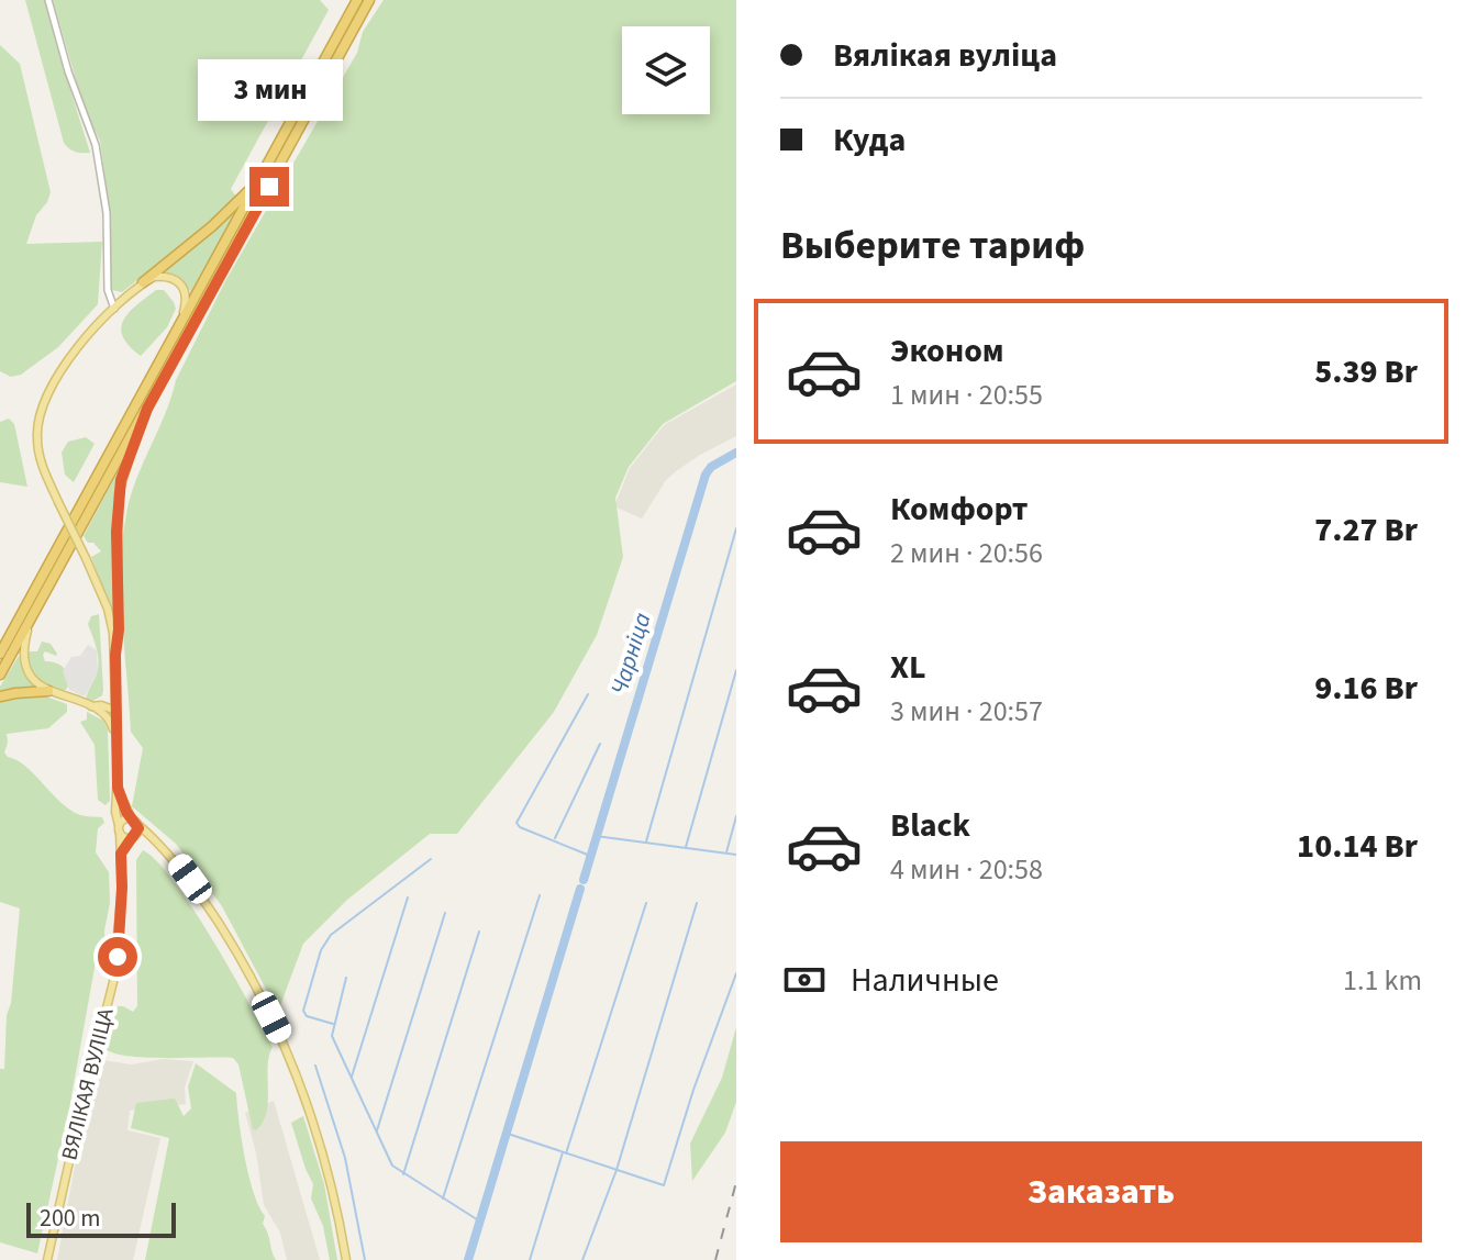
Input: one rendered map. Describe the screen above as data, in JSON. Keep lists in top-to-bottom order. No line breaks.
{"streets":{"main road":["ВЯЛІКАЯ ВУЛІЦА"]},"water":["Чарніца"],"scale_bar":"200 m","page":{"banner":["Вялікая вуліца","Куда"],"bubble":"3 мин","heading":"Выберите тариф","list":[{"name":"Эконом","note":"1 мин · 20:55","value":"5.39 Br"},{"name":"Комфорт","note":"2 мин · 20:56","value":"7.27 Br"},{"name":"XL","note":"3 мин · 20:57","value":"9.16 Br"},{"name":"Black","note":"4 мин · 20:58","value":"10.14 Br"}],"pay":["Наличные","1.1 km"],"buttons":"Заказать","scale":"200 m"}}
